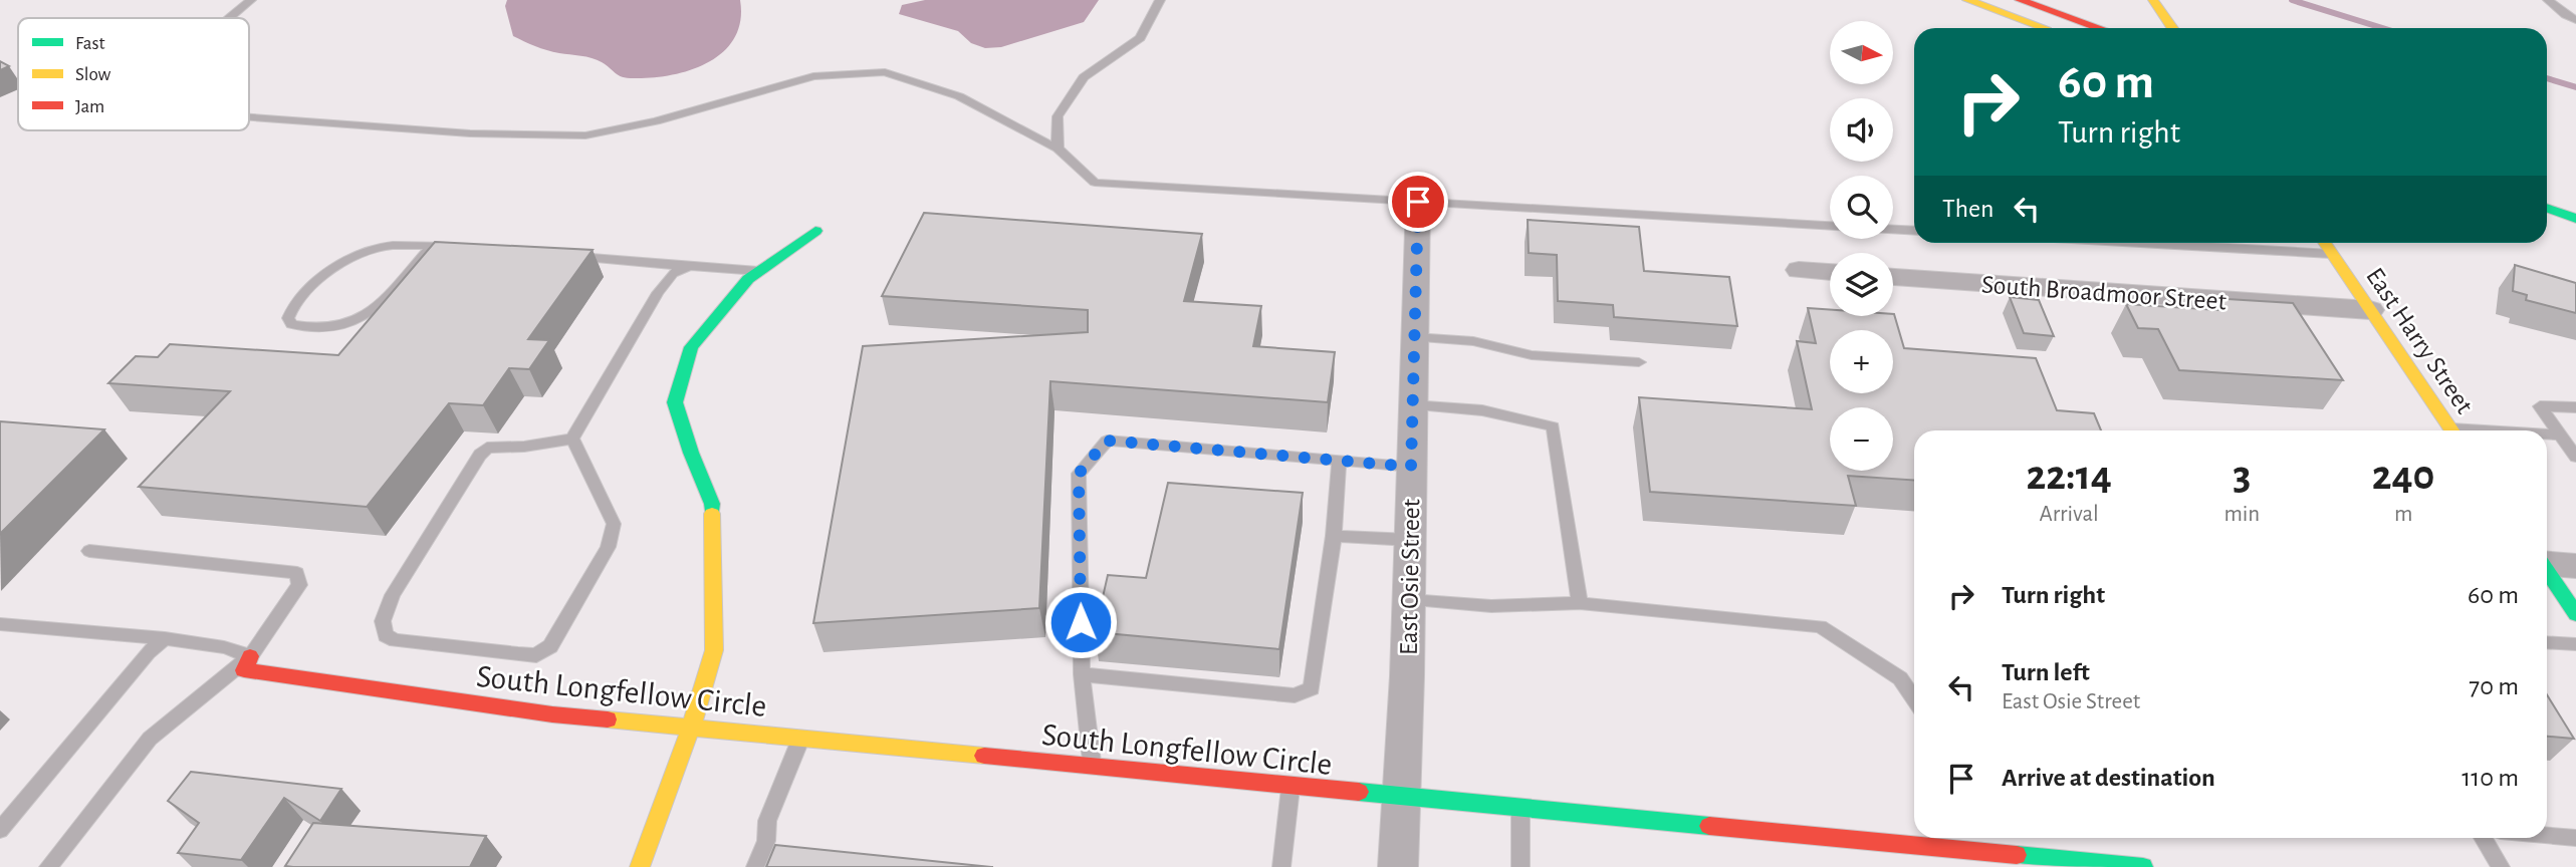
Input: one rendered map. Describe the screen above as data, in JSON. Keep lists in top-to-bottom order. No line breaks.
{"streets":{"main road":["East Harry Street","South Longfellow Circle"],"street":["South Broadmoor Street","East Osie Street"]},"crossings":[["South Broadmoor Street","East Harry Street"],["East Osie Street","South Longfellow Circle"]],"legend":["Fast","Slow","Jam"],"north":"right","page":{"map_buttons":["+","−"],"turn":["60 m","Turn right"],"then":"Then","eta":["22:14","Arrival","3","min","240","m"],"list":[{"name":"Turn right","value":"60 m"},{"name":"Turn left","note":"East Osie Street","value":"70 m"},{"name":"Arrive at destination","value":"110 m"}]}}
